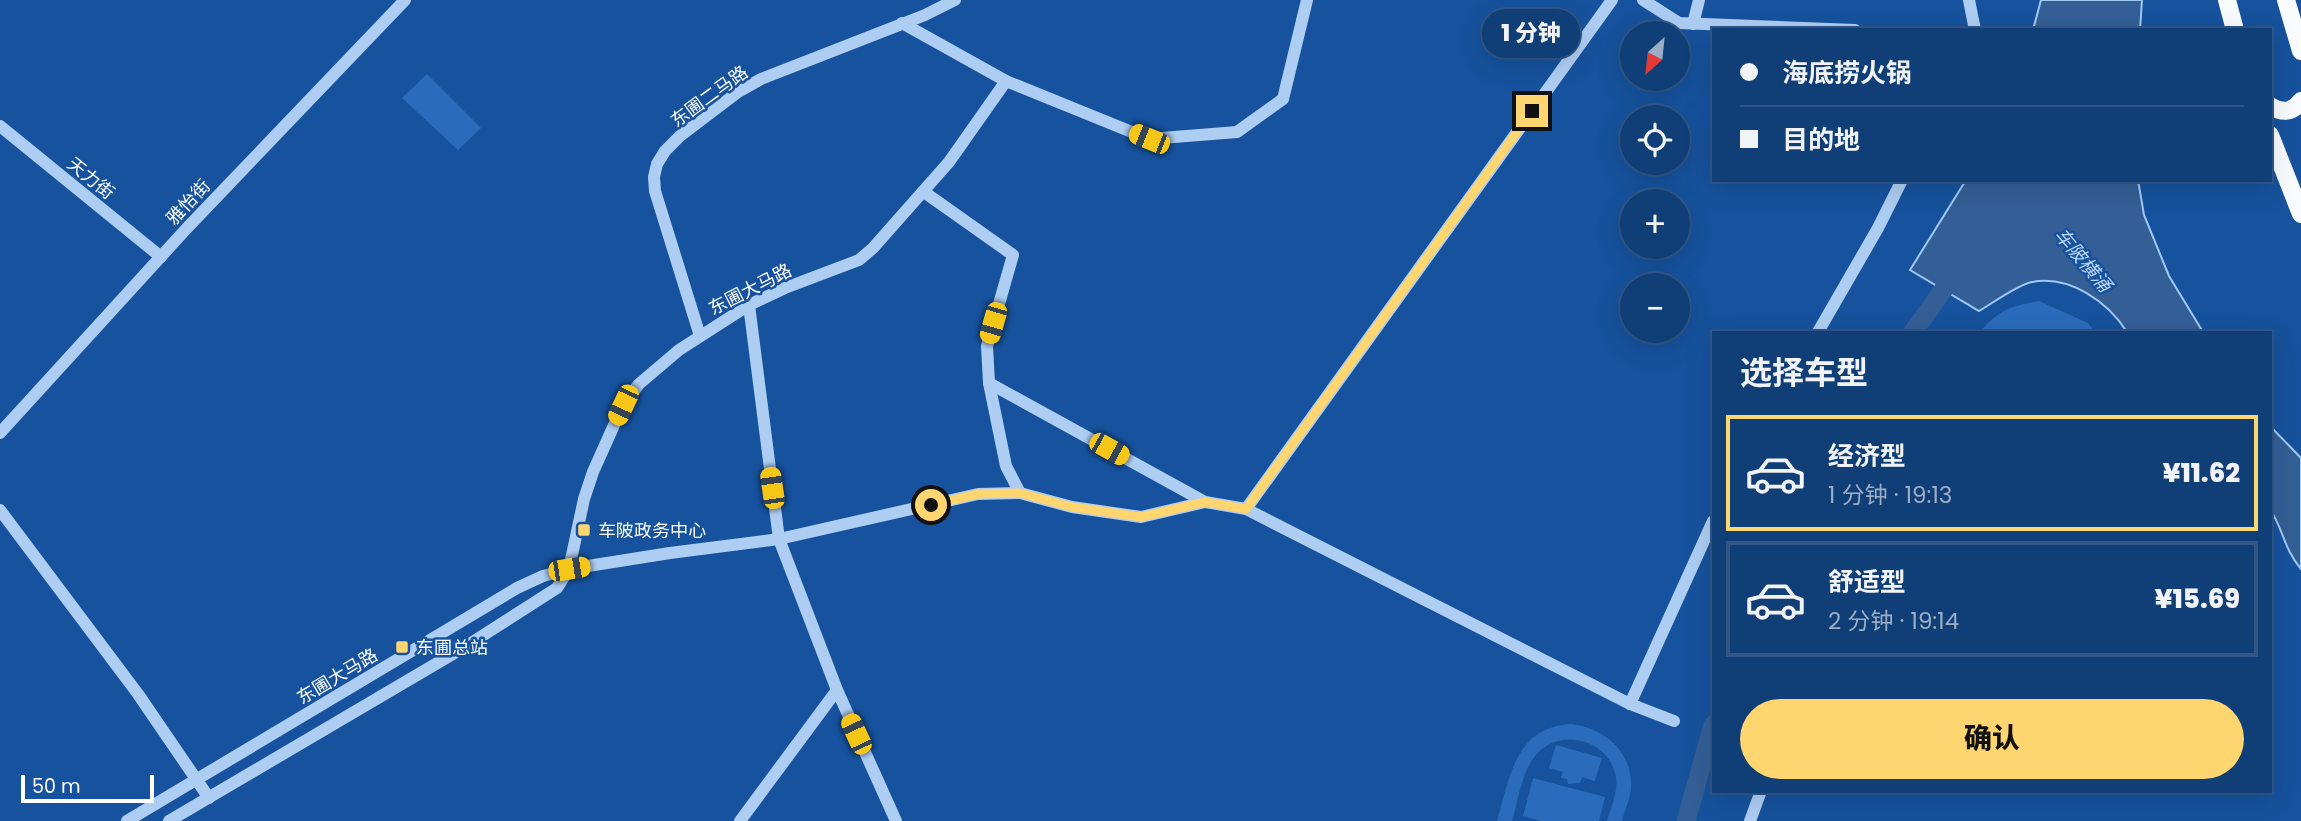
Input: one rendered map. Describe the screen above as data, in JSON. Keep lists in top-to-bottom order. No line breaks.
{"streets":{"street":["东圃二马路","天力街","雅怡街","东圃大马路"]},"crossings":[["东圃二马路","东圃大马路"],["天力街","雅怡街"]],"water":["车陂横涌"],"places":{"transit":["车陂政务中心","东圃总站"]},"scale_bar":"50 m","north":"bottom left","page":{"bubble":"1 分钟","map_buttons":["+","−"],"banner":["海底捞火锅","目的地"],"heading":"选择车型","list":[{"name":"经济型","note":"1 分钟 · 19:13","value":"¥11.62"},{"name":"舒适型","note":"2 分钟 · 19:14","value":"¥15.69"}],"buttons":"确认","scale":"50 m"}}
